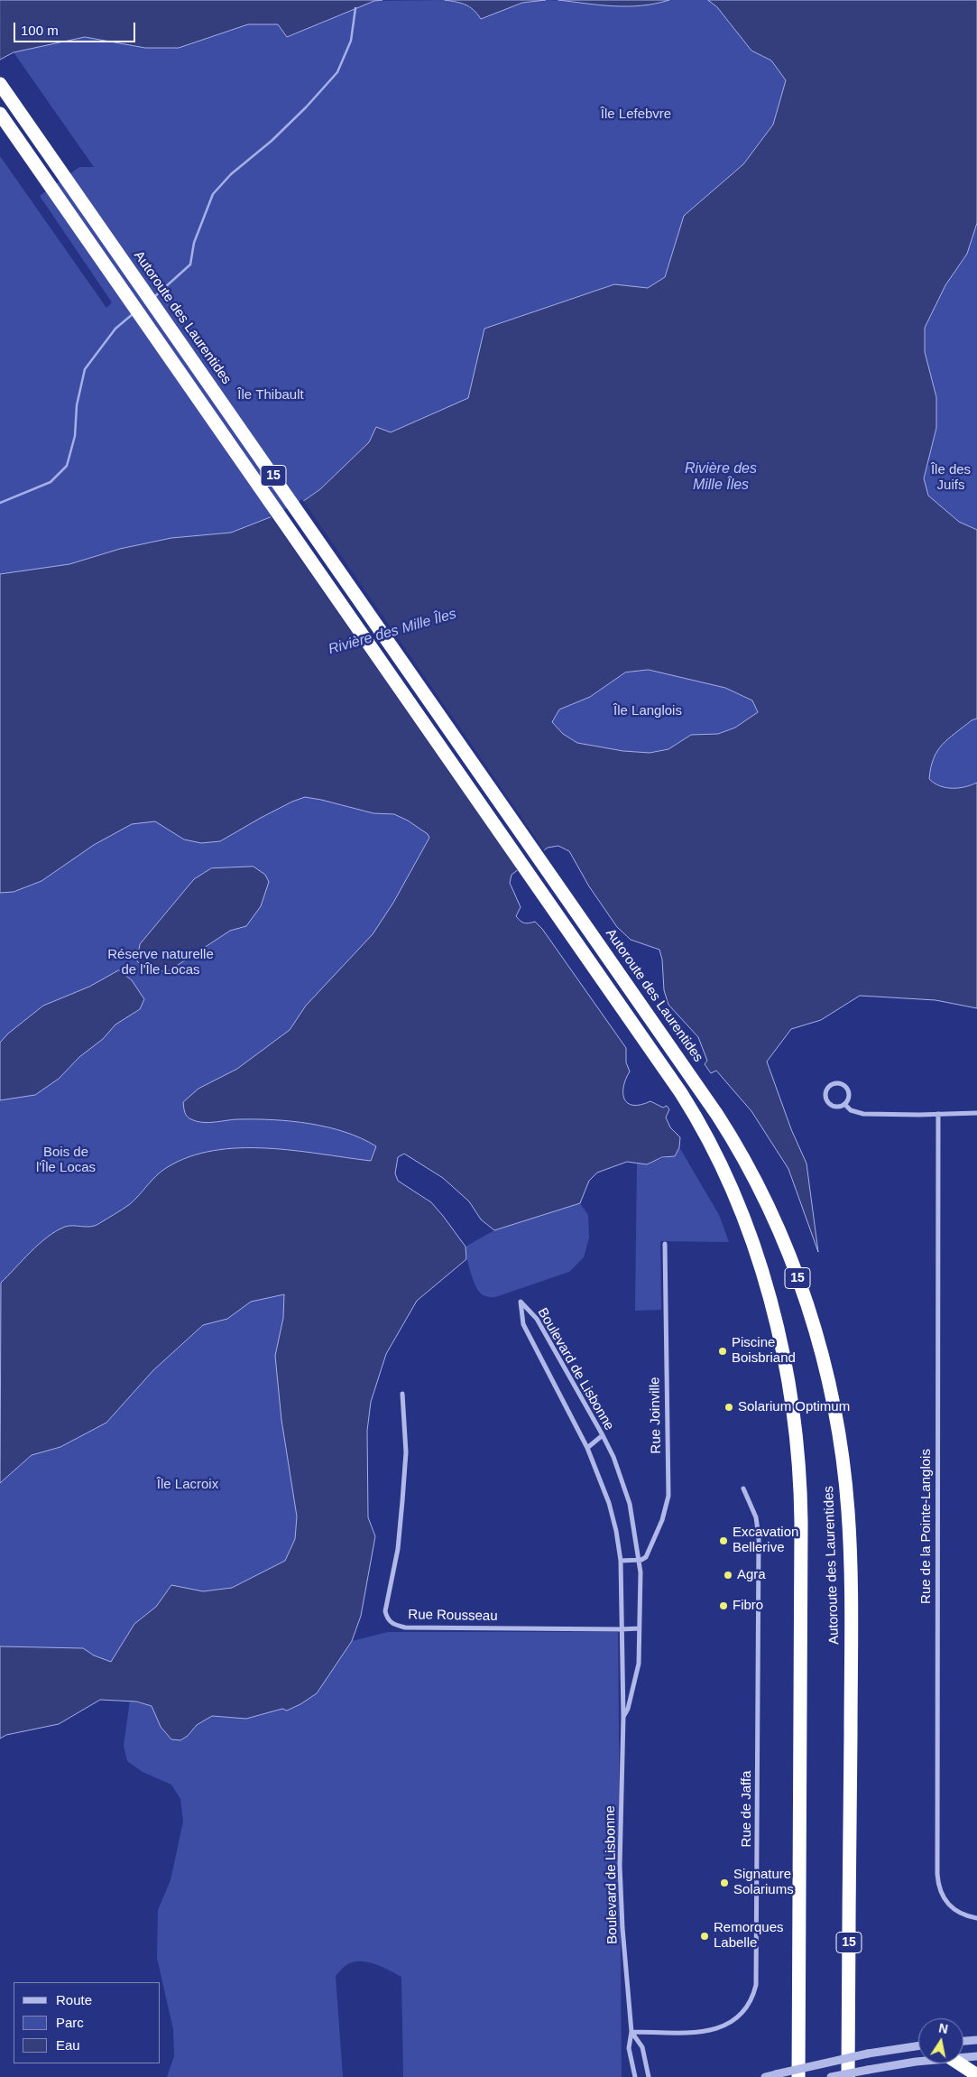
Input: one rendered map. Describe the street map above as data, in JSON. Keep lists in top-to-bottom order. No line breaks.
{"streets":{"highway":["Autoroute des Laurentides","15"],"street":["Boulevard de Lisbonne","Rue Joinville","Rue de la Pointe-Langlois","Rue Rousseau","Rue de Jaffa"]},"crossings":[["Boulevard de Lisbonne","Rue Joinville"],["Boulevard de Lisbonne","Rue Rousseau"],["Boulevard de Lisbonne","Rue de Jaffa"]],"water":["Rivière des Mille Îles"],"parks":["Île Lefebvre","Île Thibault","Île des Juifs","Île Langlois","Réserve naturelle de l'Île Locas","Bois de l'Île Locas","Île Lacroix"],"places":["Piscine Boisbriand","Solarium Optimum","Excavation Bellerive","Agra","Fibro","Signature Solariums","Remorques Labelle"],"legend":["Route","Parc","Eau"],"scale_bar":"100 m","north":"top"}
